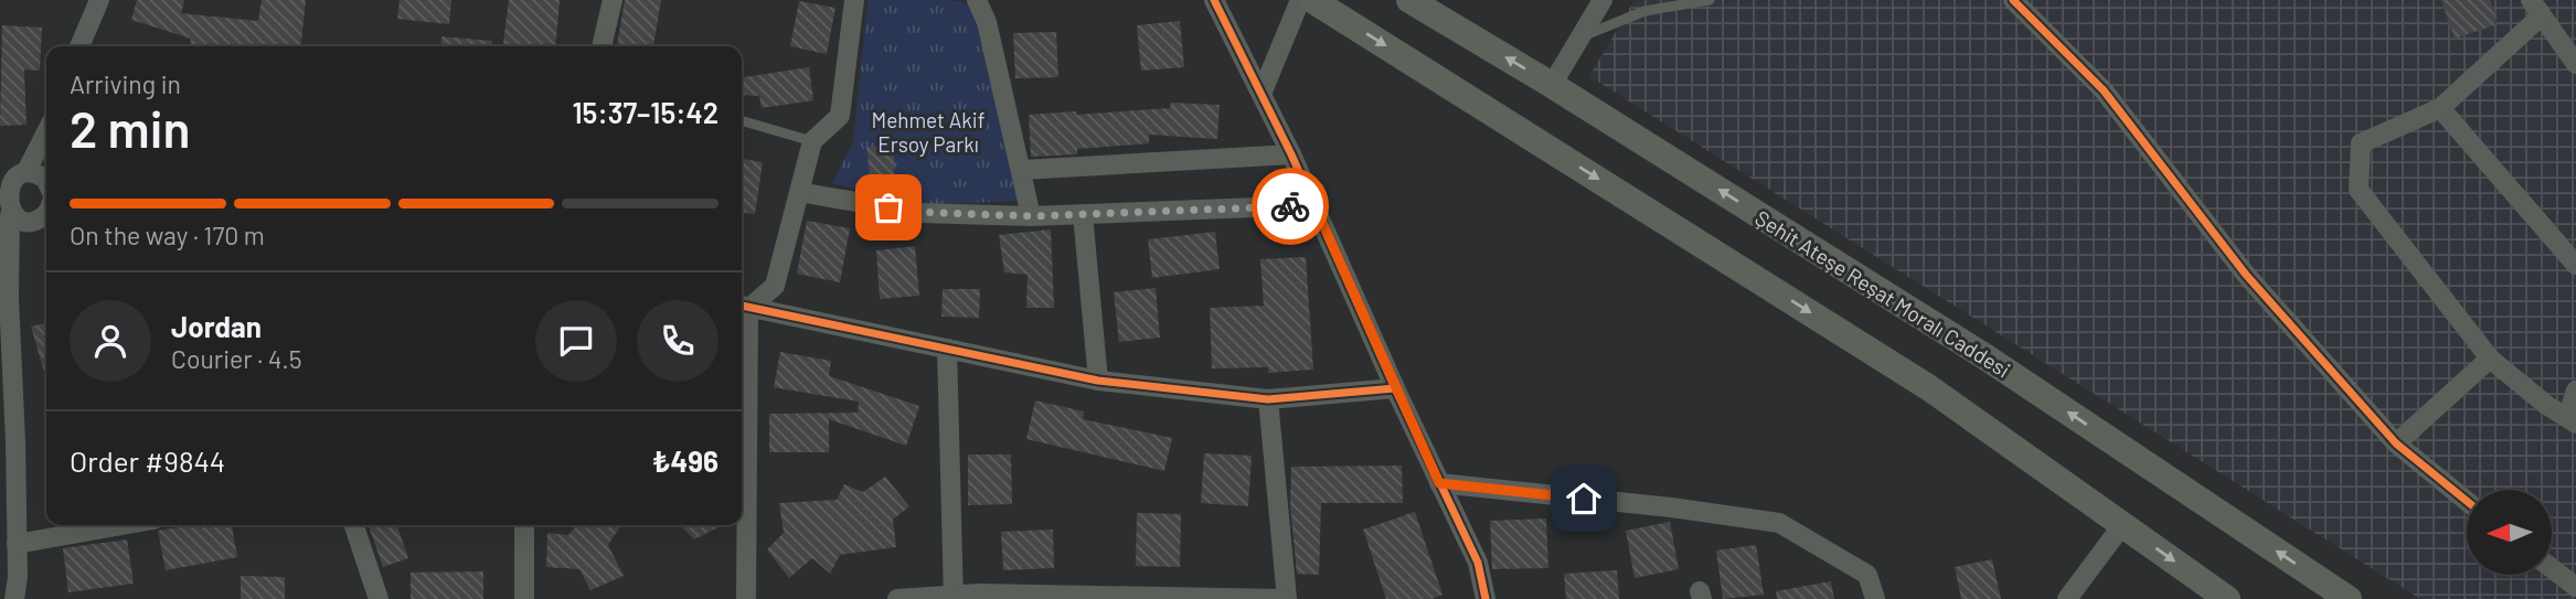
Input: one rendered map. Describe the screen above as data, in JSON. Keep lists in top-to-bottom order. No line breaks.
{"streets":{"main road":["Şehit Ateşe Reşat Moralı Caddesi"]},"parks":["Mehmet Akif Ersoy Parkı"],"north":"left","page":{"heading":["2 min","Arriving in","15:37–15:42"],"panel":["Jordan","Courier · 4.5","Order #9844","₺496"],"bar":"On the way · 170 m"}}
